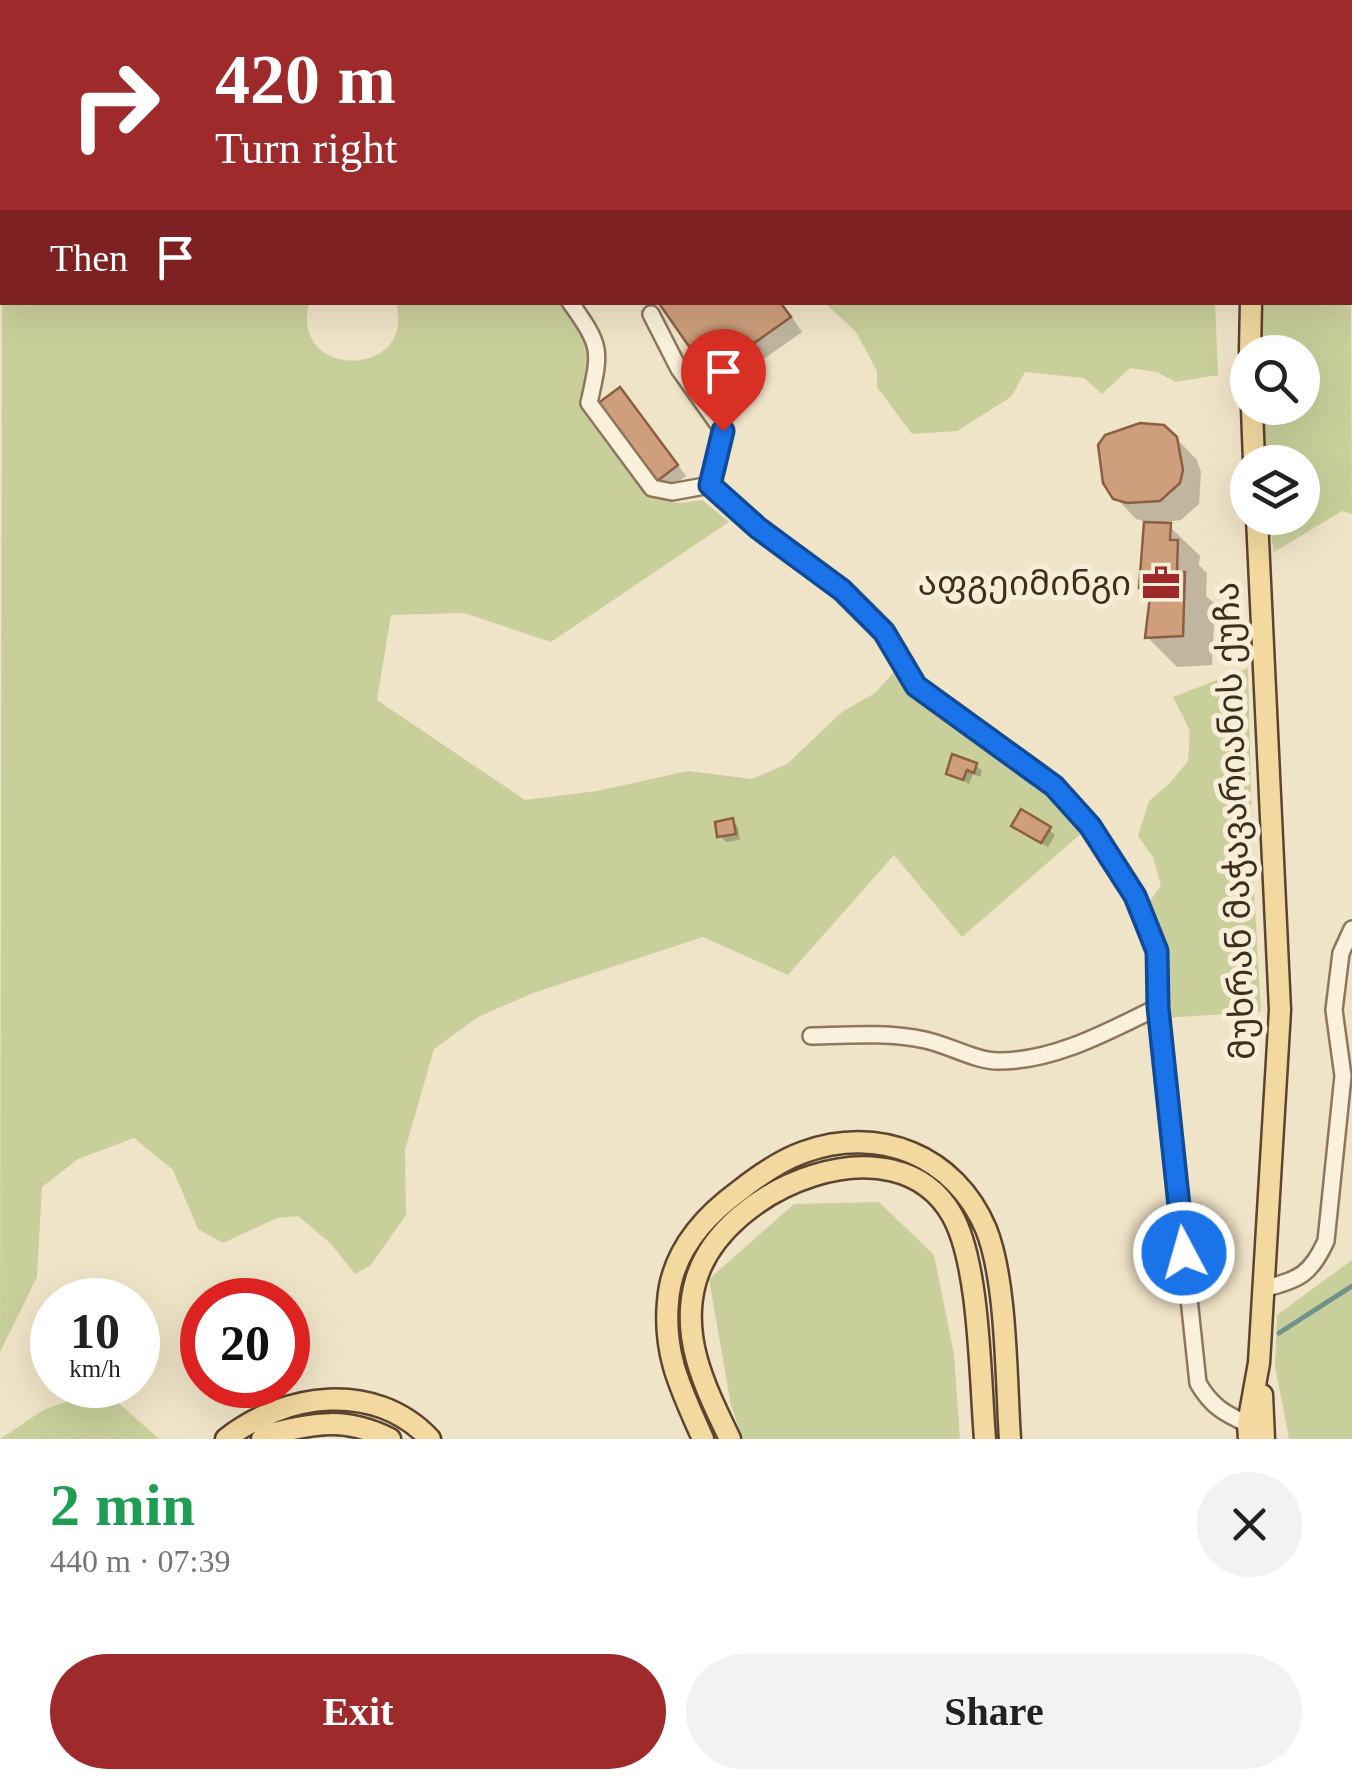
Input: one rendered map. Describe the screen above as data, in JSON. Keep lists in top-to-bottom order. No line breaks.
{"streets":{"main road":["მუხრან მაჭავარიანის ქუჩა"]},"places":{"office":["აფგეიმინგი"]},"page":{"turn":["420 m","Turn right"],"then":"Then","speed":"10 km/h","limit":"20","heading":["2 min","440 m · 07:39"],"buttons":["Exit","Share"]}}
